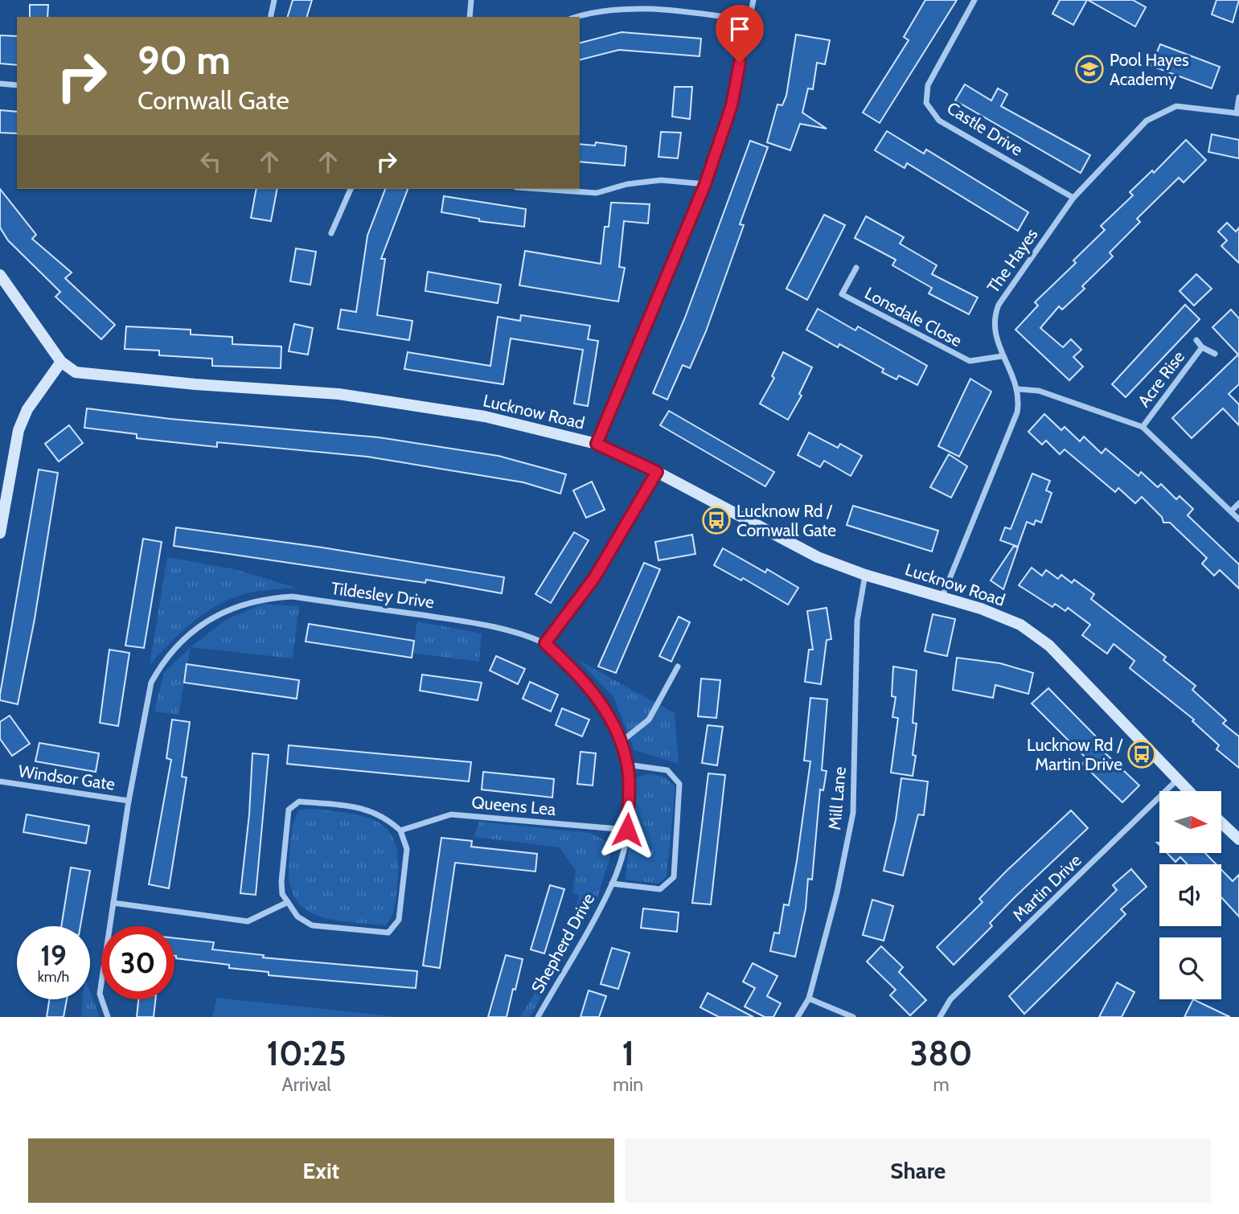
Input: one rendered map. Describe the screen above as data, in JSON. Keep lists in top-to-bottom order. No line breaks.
{"streets":{"street":["Castle Drive","The Hayes","Lonsdale Close","Acre Rise","Lucknow Road","Tildesley Drive","Windsor Gate","Mill Lane","Queens Lea","Martin Drive","Shepherd Drive"]},"crossings":[["Castle Drive","The Hayes"],["The Hayes","Lonsdale Close"],["Lucknow Road","Mill Lane"],["Lucknow Road","Martin Drive"],["Tildesley Drive","Windsor Gate"],["Tildesley Drive","Queens Lea"],["Tildesley Drive","Shepherd Drive"],["Queens Lea","Shepherd Drive"]],"places":{"school or university":["Pool Hayes Academy"],"bus stop":["Lucknow Rd / Cornwall Gate","Lucknow Rd / Martin Drive"]},"north":"right","page":{"turn":["90 m","Cornwall Gate"],"speed":"19 km/h","limit":"30","eta":["10:25","Arrival","1","min","380","m"],"buttons":["Exit","Share"]}}
